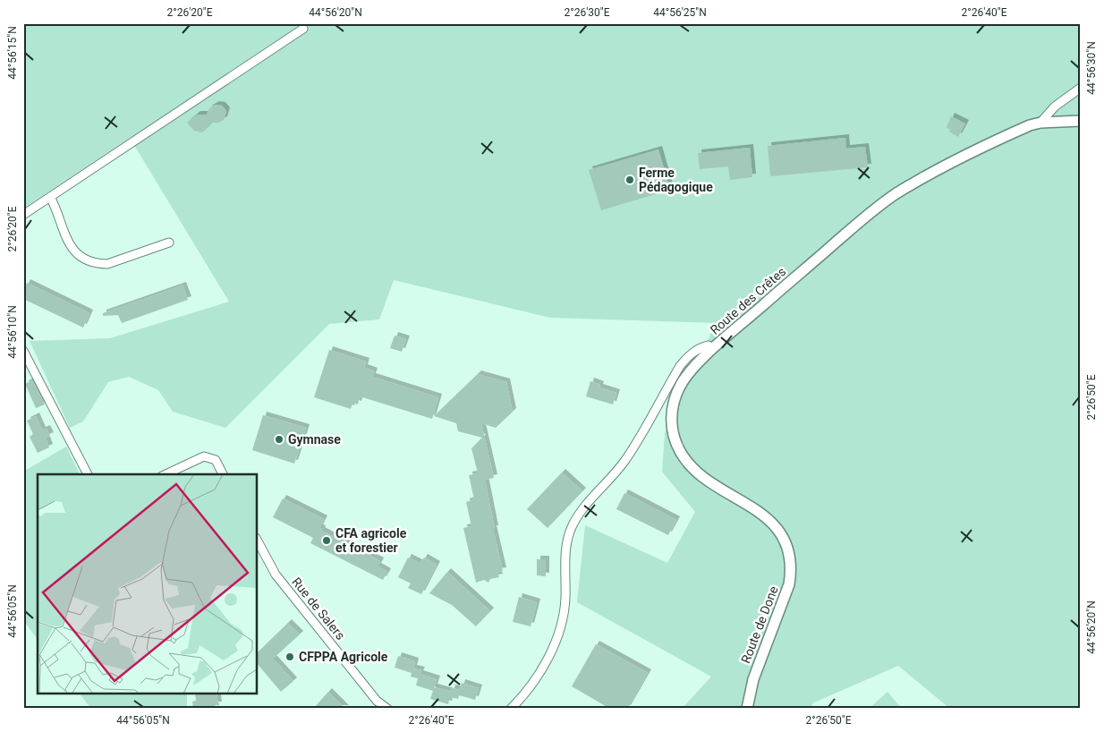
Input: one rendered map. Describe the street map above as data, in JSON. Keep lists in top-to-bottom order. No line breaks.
{"streets":{"street":["Route des Crêtes","Rue de Salers","Route de Done"]},"crossings":[["Route des Crêtes","Route de Done"]],"places":["Ferme Pédagogique","Gymnase","CFA agricole et forestier","CFPPA Agricole"],"coordinates":["2°26'20\"E","44°56'20\"N","2°26'30\"E","44°56'25\"N","2°26'40\"E","44°56'15\"N","44°56'30\"N","44°56'10\"N","2°26'50\"E","44°56'05\"N"]}
